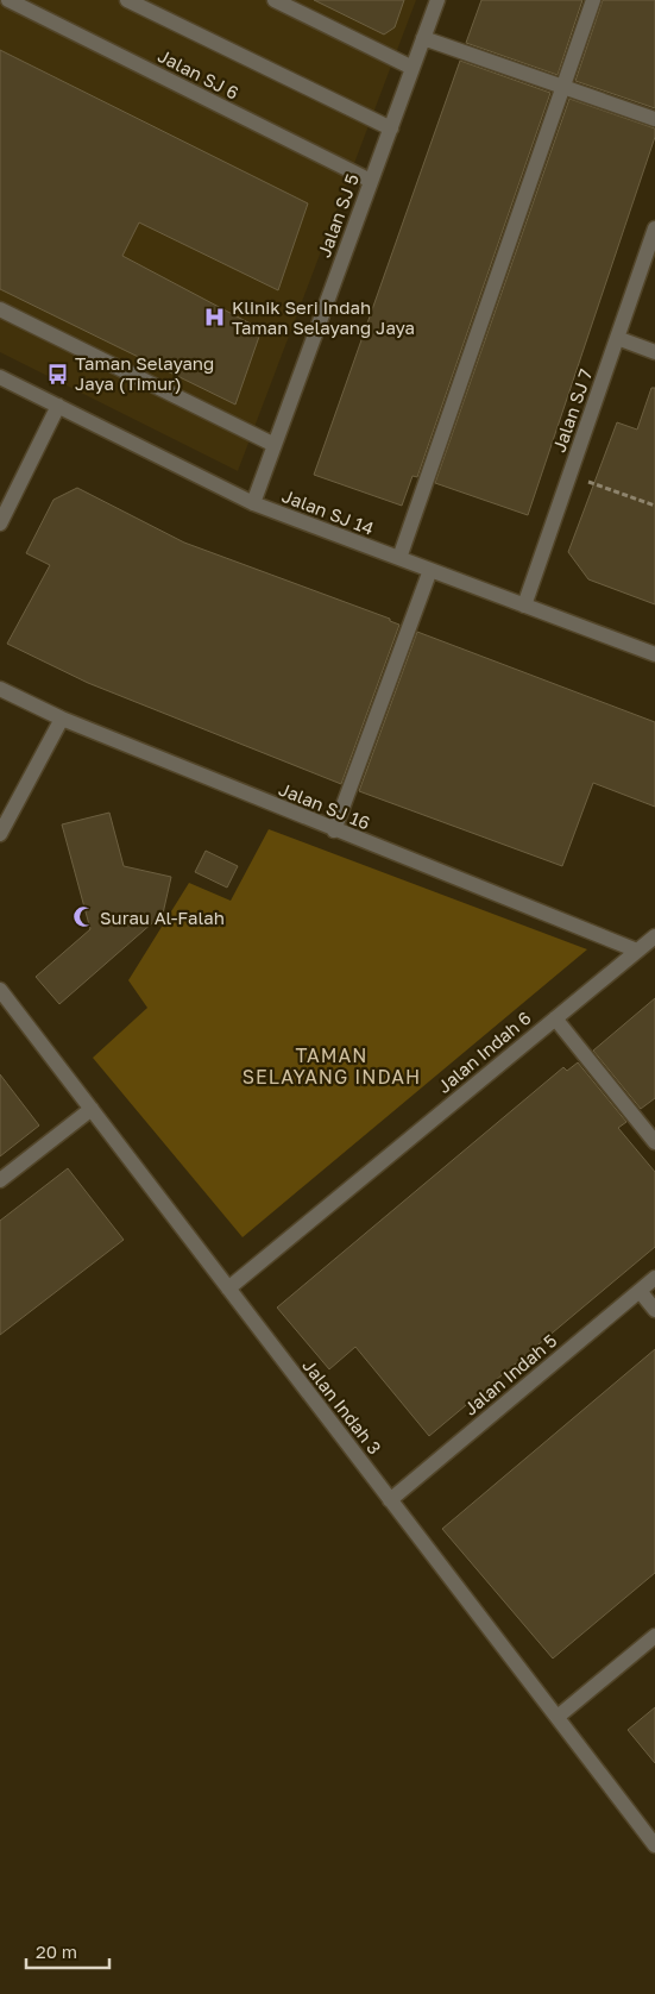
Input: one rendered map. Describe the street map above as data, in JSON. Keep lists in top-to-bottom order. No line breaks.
{"streets":{"street":["Jalan SJ 6","Jalan SJ 5","Jalan SJ 7","Jalan SJ 14","Jalan SJ 16","Jalan Indah 6","Jalan Indah 5","Jalan Indah 3"]},"crossings":[["Jalan SJ 6","Jalan SJ 5"],["Jalan SJ 5","Jalan SJ 14"],["Jalan SJ 7","Jalan SJ 14"],["Jalan SJ 16","Jalan Indah 6"],["Jalan Indah 6","Jalan Indah 3"],["Jalan Indah 5","Jalan Indah 3"]],"districts":["TAMAN SELAYANG INDAH"],"places":{"hospital":["Klinik Seri Indah Taman Selayang Jaya"],"bus stop":["Taman Selayang Jaya (Timur)"],"mosque":["Surau Al-Falah"]},"scale_bar":"20 m"}
